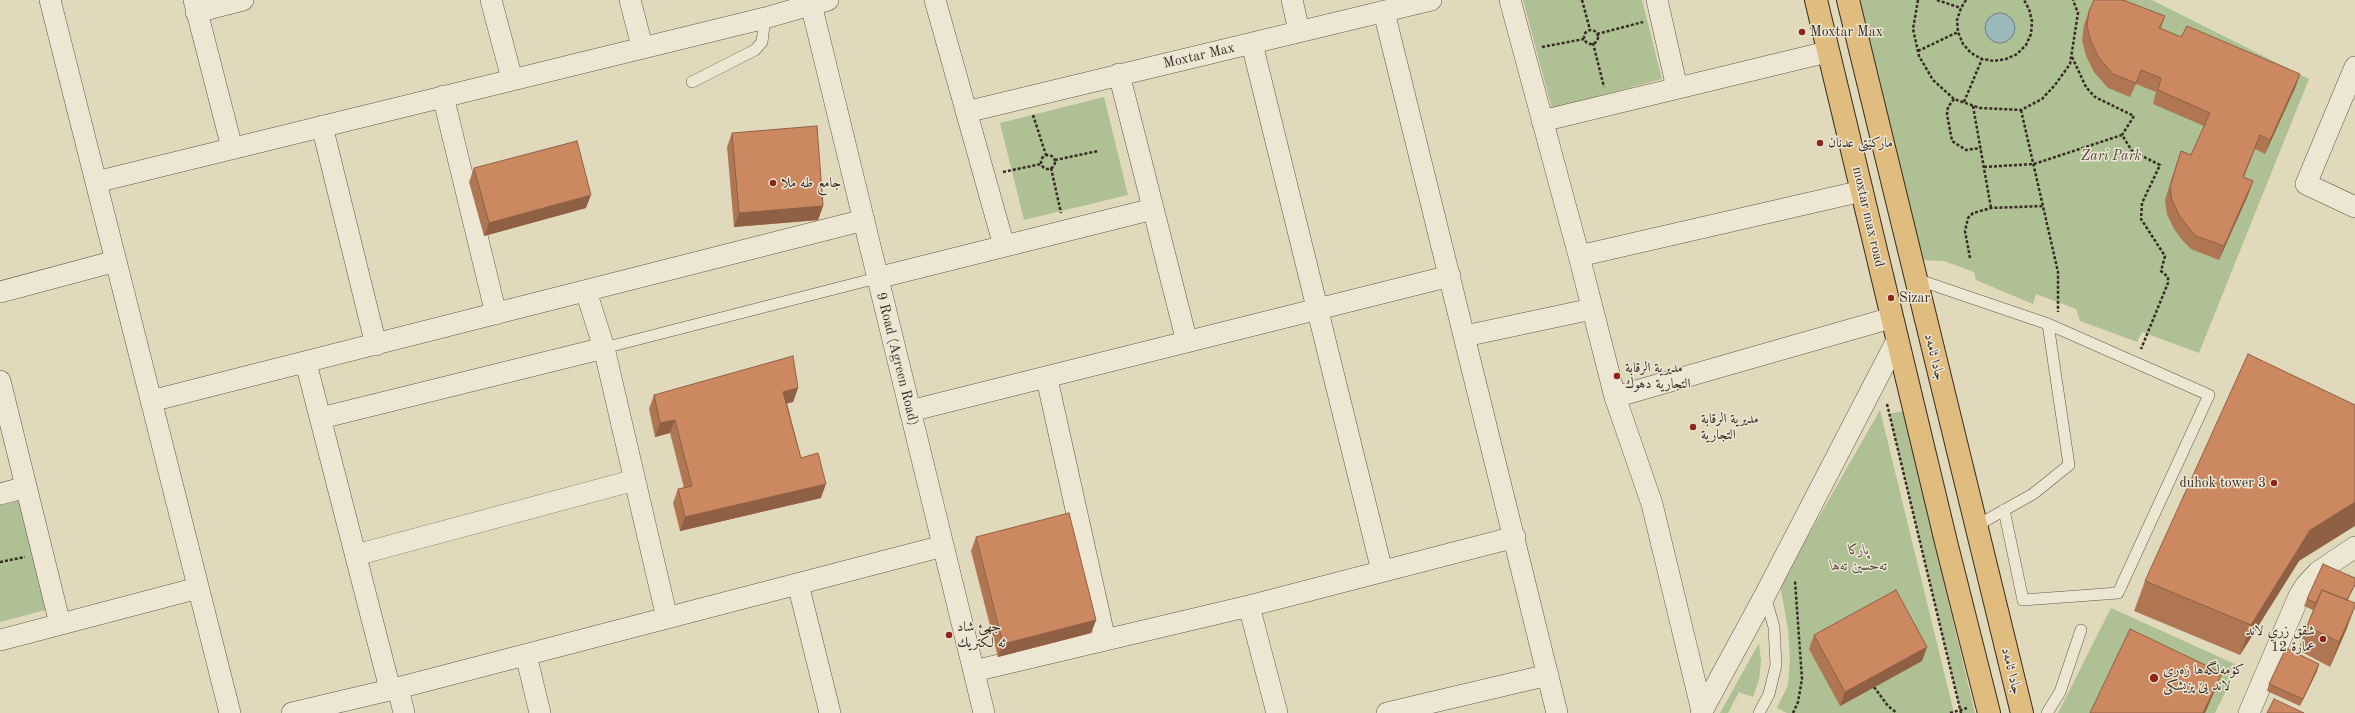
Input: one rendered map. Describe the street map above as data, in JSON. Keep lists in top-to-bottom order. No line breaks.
{"streets":{"main road":["moxtar max road","جادا ئامەد"],"street":["Moxtar Max","9 Road (Agreen Road)"]},"parks":["Zari Park","پارکا تەحسین تەها"],"places":["Moxtar Max","مارکێتی عدنان","جامع طه ملا","Sizar","مديرية الرقابة التجارية دهوك","مديرية الرقابة التجارية","duhok tower 3","جهئ شاد ئه لكتريك","شقق زري لاند عمارة 12","کۆمه‌لگه‌ها زه‌ری لاند یێ پزیشکی"]}
